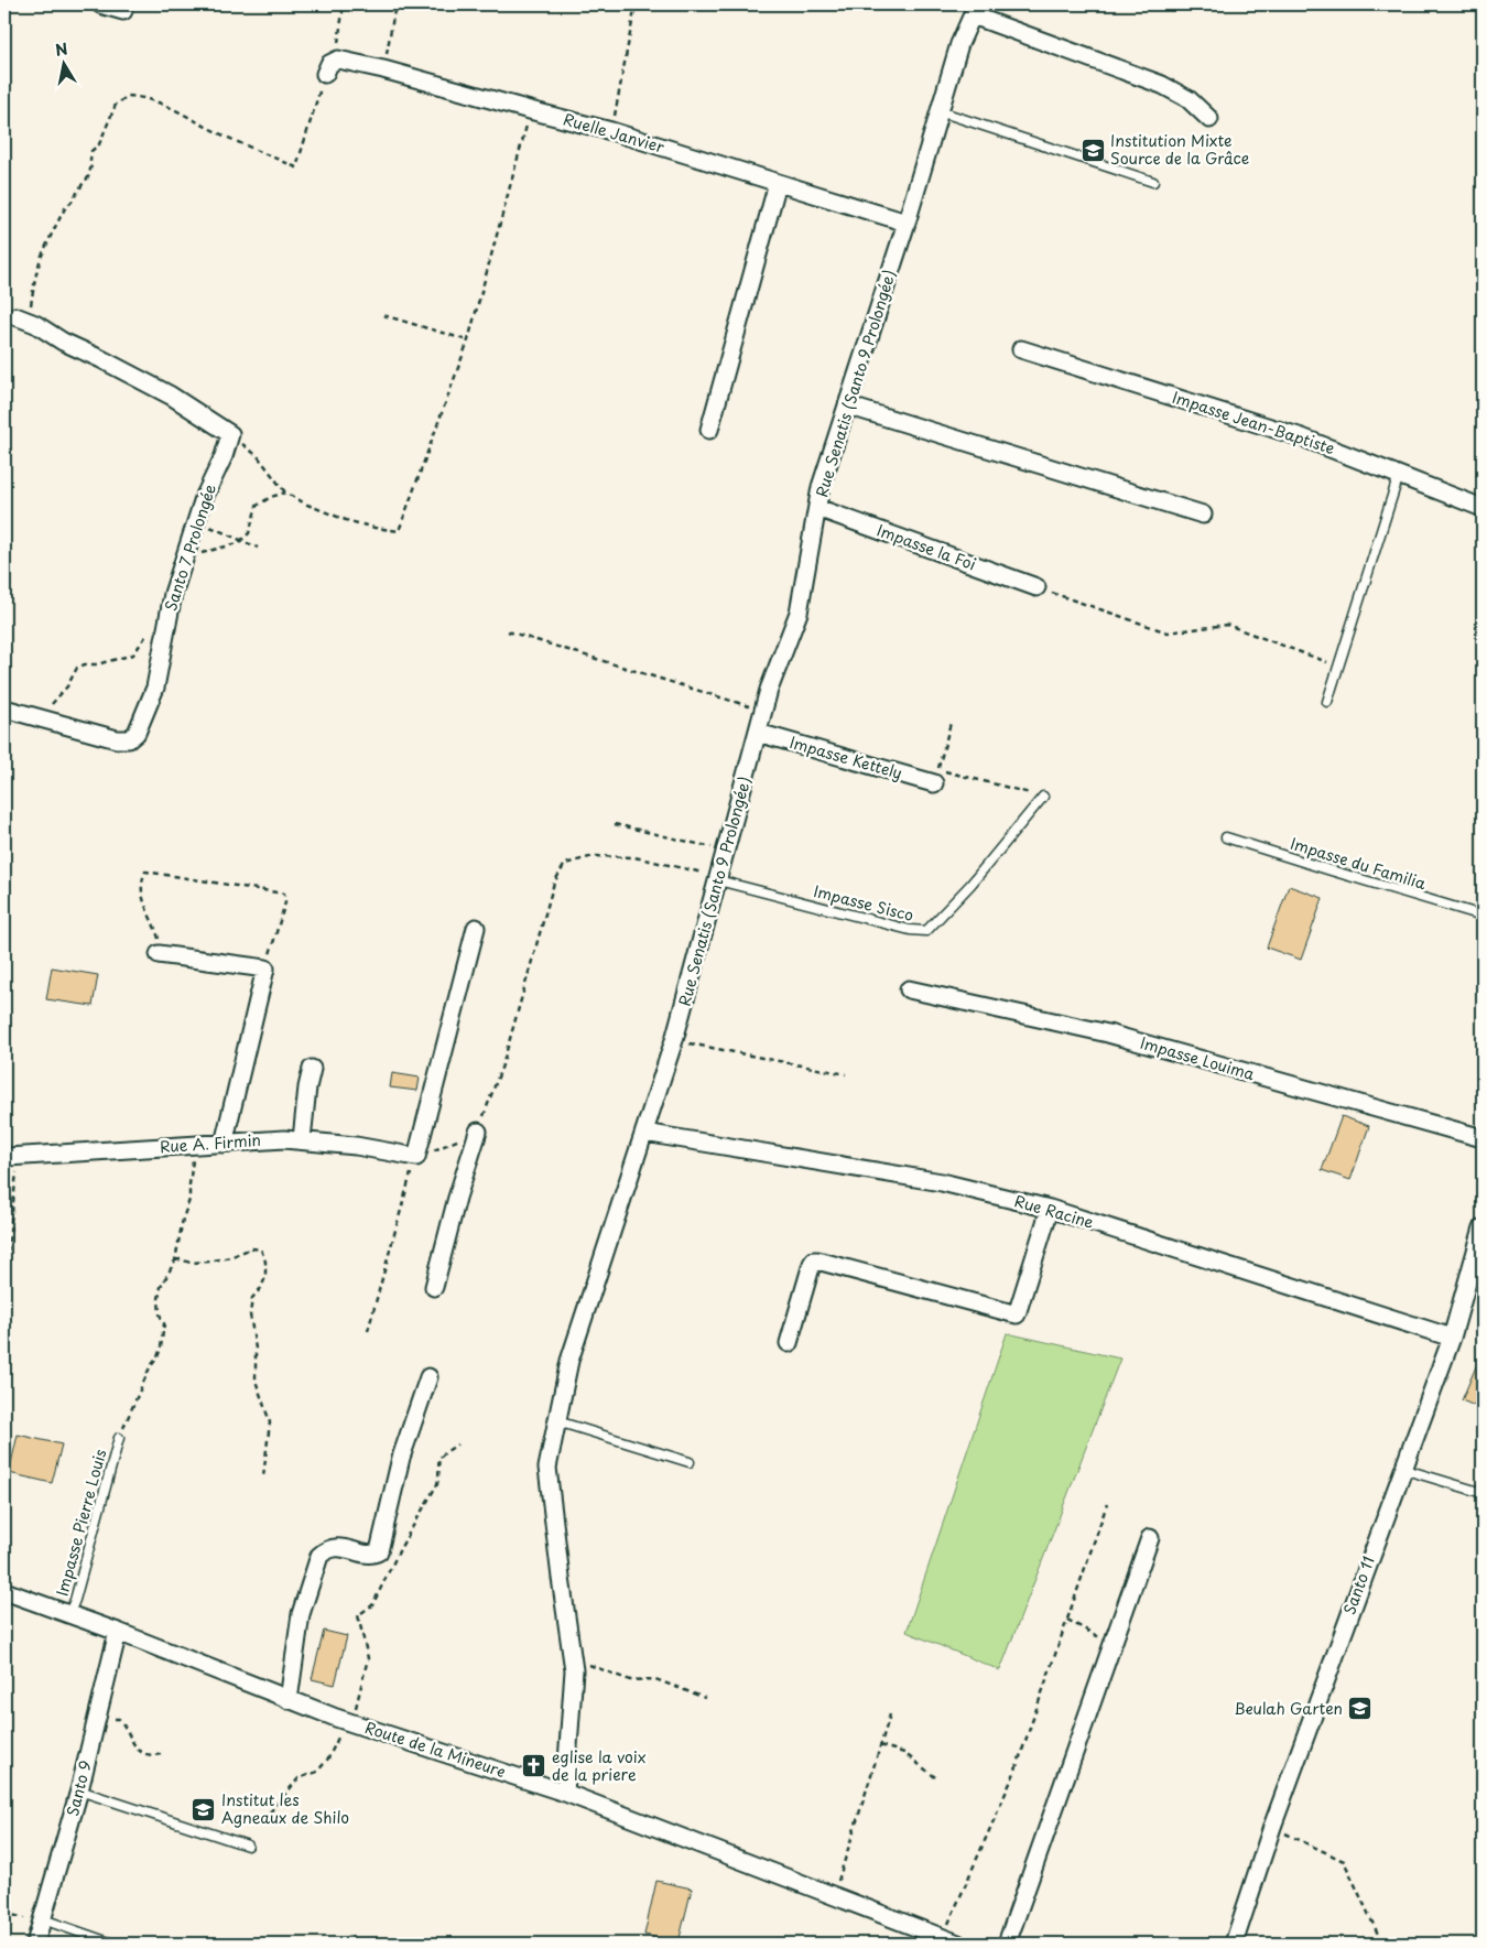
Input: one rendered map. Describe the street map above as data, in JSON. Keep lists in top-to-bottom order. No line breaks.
{"streets":{"street":["Ruelle Janvier","Rue Senatis (Santo 9 Prolongée)","Impasse Jean-Baptiste","Santo 7 Prolongée","Impasse la Foi","Impasse Kettely","Impasse Louima","Rue A. Firmin","Rue Racine","Santo 11","Route de la Mineure","Santo 9"],"lane":["Impasse du Familia","Impasse Sisco","Impasse Pierre Louis"]},"crossings":[["Ruelle Janvier","Rue Senatis (Santo 9 Prolongée)"],["Rue Senatis (Santo 9 Prolongée)","Impasse la Foi"],["Rue Senatis (Santo 9 Prolongée)","Impasse Kettely"],["Rue Senatis (Santo 9 Prolongée)","Impasse Sisco"],["Rue Senatis (Santo 9 Prolongée)","Rue Racine"],["Rue Senatis (Santo 9 Prolongée)","Route de la Mineure"],["Rue Racine","Santo 11"],["Impasse Pierre Louis","Route de la Mineure"],["Route de la Mineure","Santo 9"]],"places":{"school or university":["Institution Mixte Source de la Grâce","Beulah Garten","Institut les Agneaux de Shilo"],"church":["eglise la voix de la priere"]},"north":"top"}
